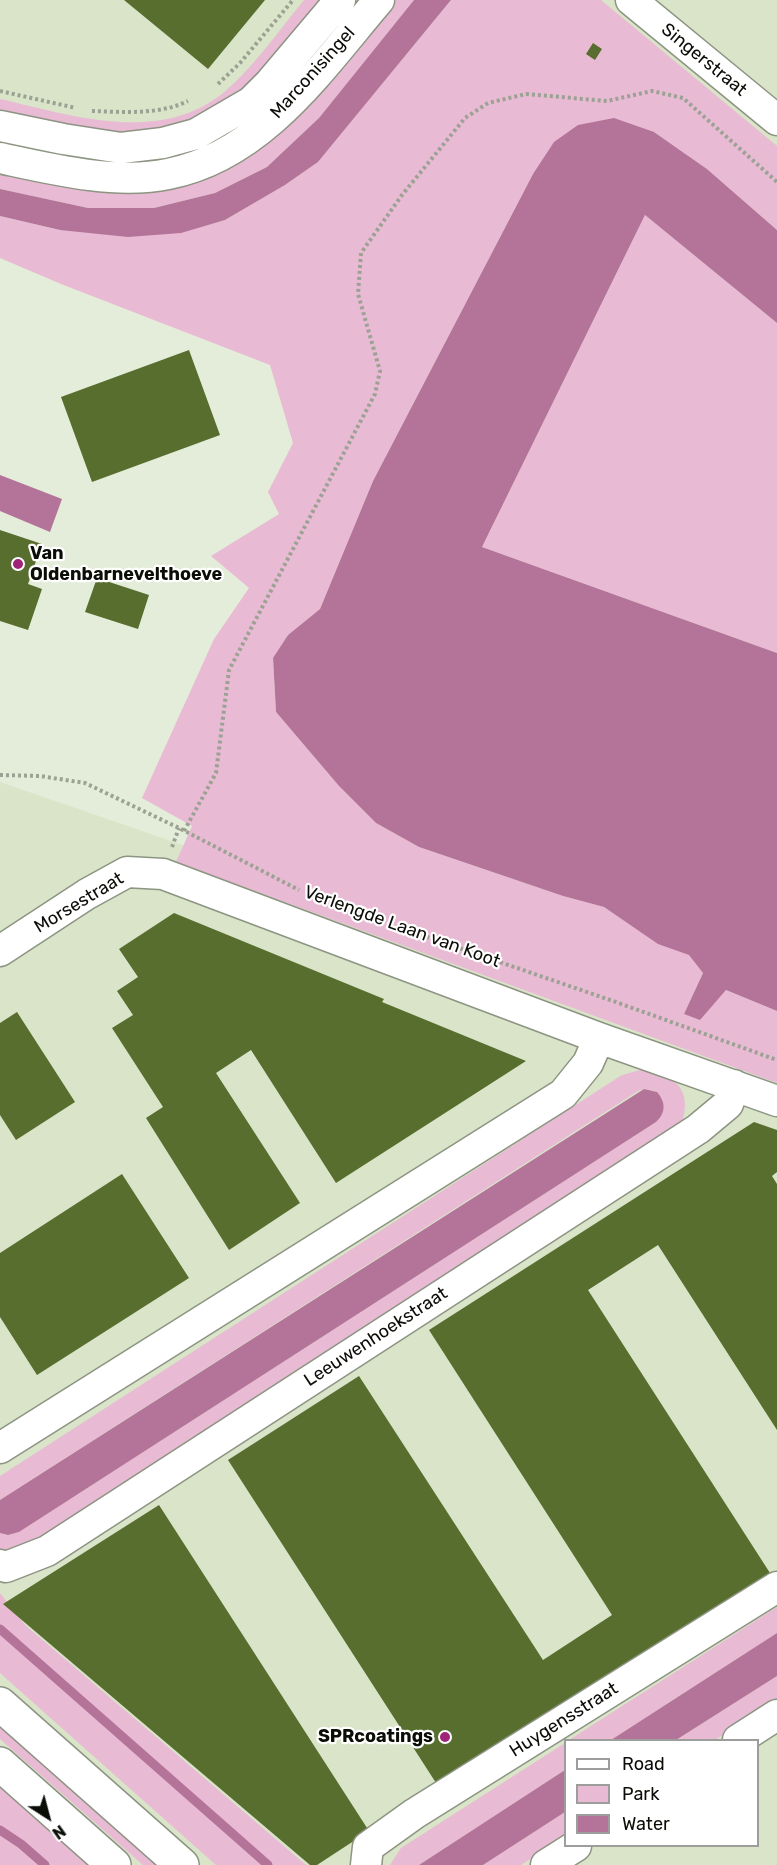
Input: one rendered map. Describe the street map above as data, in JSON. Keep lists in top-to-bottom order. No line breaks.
{"streets":{"street":["Singerstraat","Marconisingel","Morsestraat","Verlengde Laan van Koot","Leeuwenhoekstraat","Huygensstraat"]},"crossings":[["Morsestraat","Verlengde Laan van Koot"],["Verlengde Laan van Koot","Leeuwenhoekstraat"]],"places":["Van Oldenbarnevelthoeve","SPRcoatings"],"legend":["Road","Park","Water"],"north":"bottom right"}
